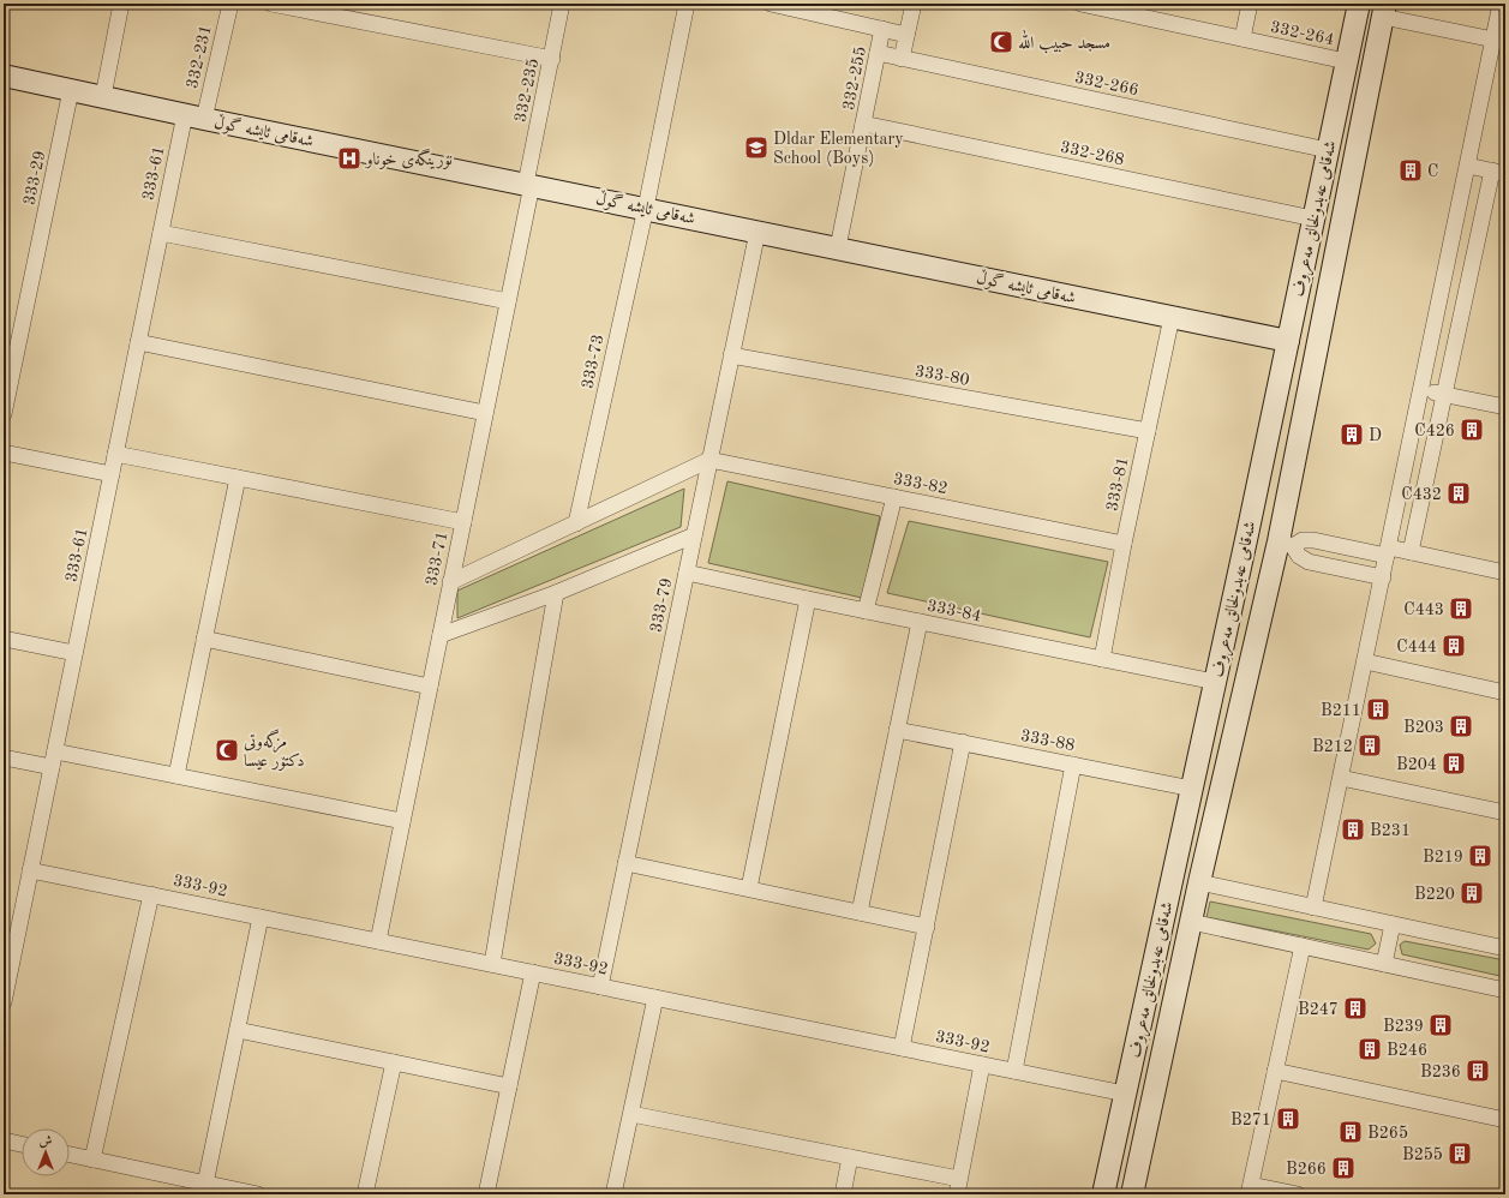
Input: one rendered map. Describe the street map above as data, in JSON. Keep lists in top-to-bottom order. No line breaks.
{"streets":{"main road":["شەقامی ئایشە گوڵ","شەقامی عەبدولخالق مەعروف"],"street":["332-264","332-231","332-255","332-266","332-235","332-268","333-61","333-29","333-73","333-80","333-82","333-81","333-71","333-79","333-84","333-88","333-92"]},"crossings":[["332-264","شەقامی عەبدولخالق مەعروف"],["332-231","شەقامی ئایشە گوڵ"],["332-231","333-61"],["332-255","332-266"],["332-255","شەقامی ئایشە گوڵ"],["332-255","332-268"],["332-266","شەقامی عەبدولخالق مەعروف"],["332-235","شەقامی ئایشە گوڵ"],["332-235","333-71"],["شەقامی ئایشە گوڵ","333-61"],["شەقامی ئایشە گوڵ","333-29"],["شەقامی ئایشە گوڵ","شەقامی عەبدولخالق مەعروف"],["شەقامی ئایشە گوڵ","333-73"],["شەقامی ئایشە گوڵ","333-81"],["شەقامی ئایشە گوڵ","333-71"],["شەقامی ئایشە گوڵ","333-79"],["332-268","شەقامی عەبدولخالق مەعروف"],["333-61","333-92"],["شەقامی عەبدولخالق مەعروف","333-84"],["شەقامی عەبدولخالق مەعروف","333-88"],["شەقامی عەبدولخالق مەعروف","333-92"],["333-80","333-81"],["333-80","333-79"],["333-82","333-81"],["333-82","333-79"],["333-81","333-84"],["333-71","333-92"],["333-79","333-84"],["333-79","333-92"]],"places":{"mosque":["مسجد حبيب الله","مزگەوتی دکتۆر عیسا"],"school or university":["Dldar Elementary School (Boys)"],"hospital":["نۆرینگەی خوناو"],"building":["C","C426","D","C432","C443","C444","B211","B203","B212","B204","B231","B219","B220","B247","B239","B246","B236","B271","B265","B255","B266"]},"north":"top"}
